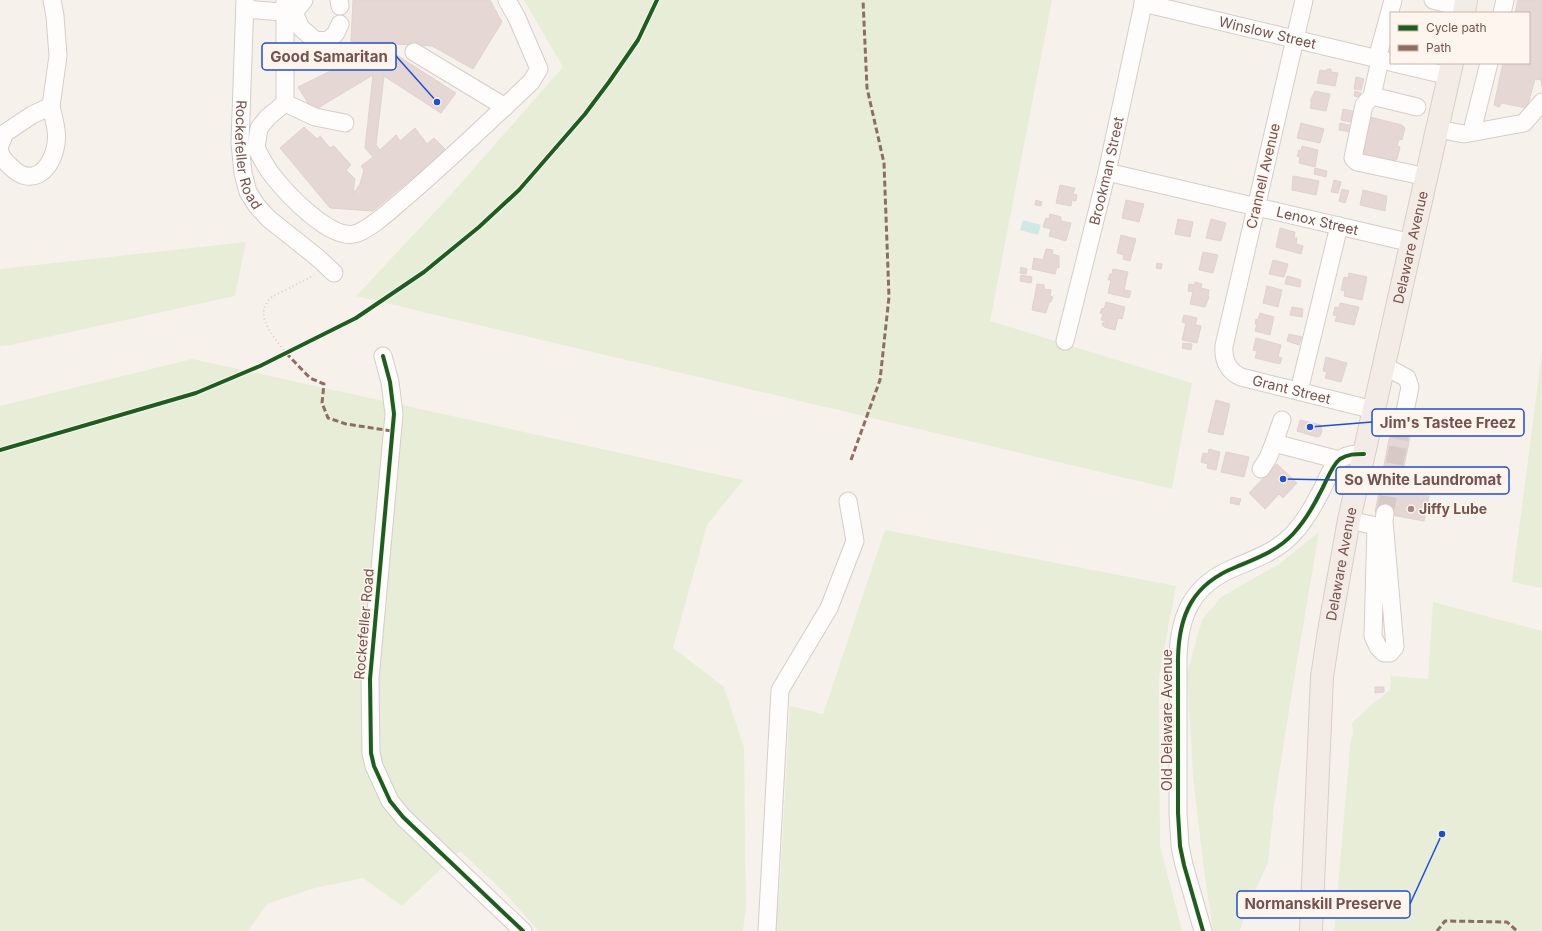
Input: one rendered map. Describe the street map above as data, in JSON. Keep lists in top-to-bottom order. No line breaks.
{"streets":{"main road":["Delaware Avenue"],"street":["Winslow Street","Rockefeller Road","Brookman Street","Crannell Avenue","Lenox Street","Grant Street","Old Delaware Avenue"]},"crossings":[["Winslow Street","Brookman Street"],["Winslow Street","Crannell Avenue"],["Winslow Street","Delaware Avenue"],["Brookman Street","Lenox Street"],["Crannell Avenue","Lenox Street"],["Crannell Avenue","Grant Street"],["Lenox Street","Delaware Avenue"],["Delaware Avenue","Grant Street"]],"places":["Good Samaritan","Jim's Tastee Freez","So White Laundromat","Jiffy Lube","Normanskill Preserve"],"legend":["Cycle path","Path"]}
